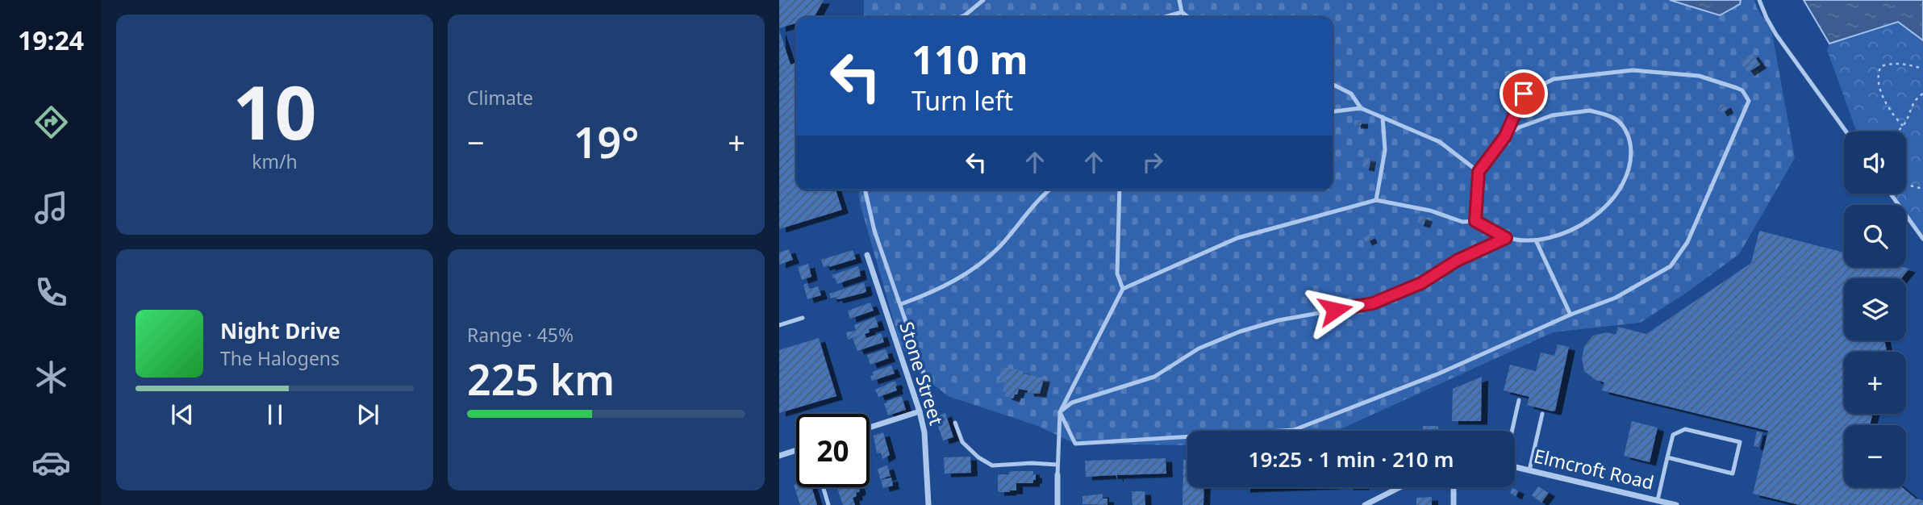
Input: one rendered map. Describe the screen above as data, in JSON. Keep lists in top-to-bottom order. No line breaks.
{"streets":{"street":["Stone Street","Elmcroft Road"]},"page":{"tabs":"19:24","tile":[["10","km/h"],"Climate",["Range · 45%","225 km"]],"turn":["110 m","Turn left"],"heat":["−","19°","+"],"map_buttons":["+","−"],"song":["Night Drive","The Halogens"],"limit":"20","trip":"19:25 · 1 min · 210 m"}}
